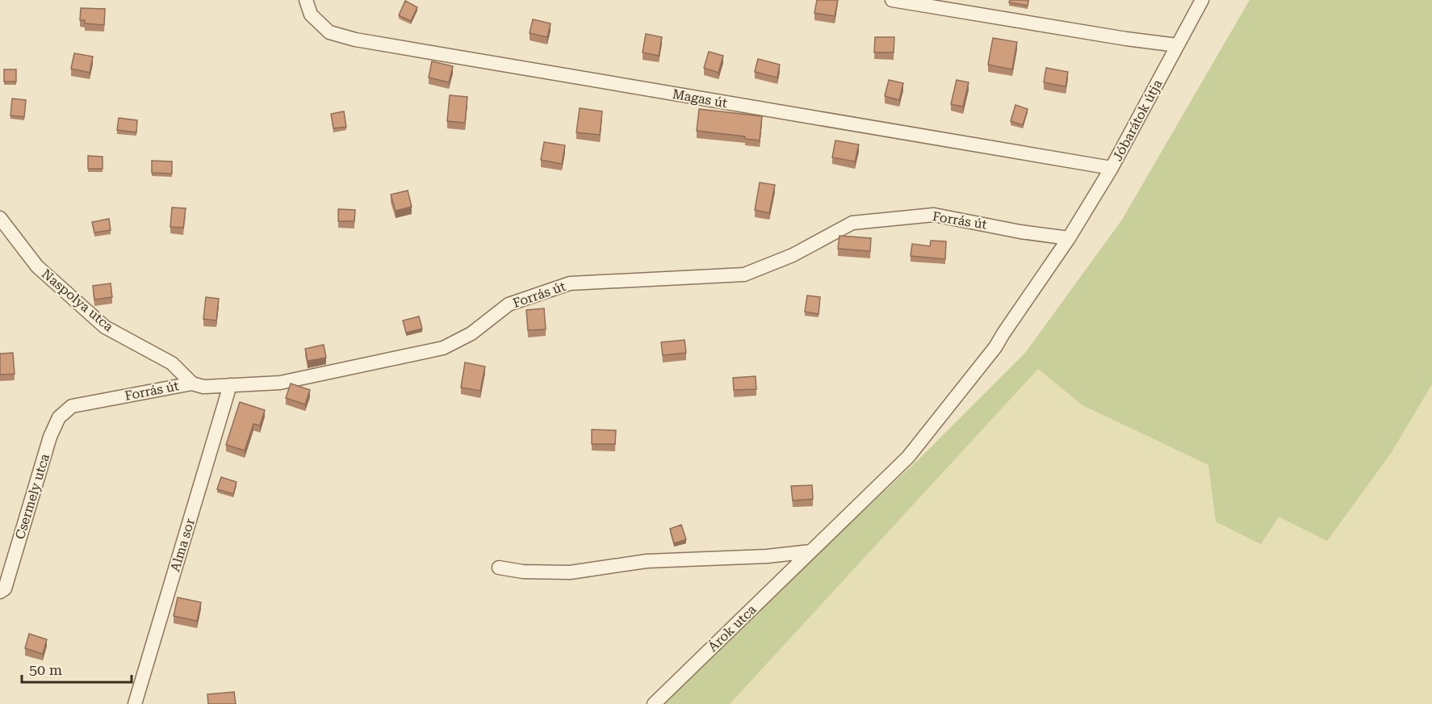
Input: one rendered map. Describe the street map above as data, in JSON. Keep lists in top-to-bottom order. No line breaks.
{"streets":{"street":["Magas út","Jóbarátok útja","Forrás út","Naspolya utca","Csermely utca","Alma sor","Árok utca"]},"crossings":[["Magas út","Jóbarátok útja"],["Jóbarátok útja","Forrás út"],["Jóbarátok útja","Árok utca"],["Forrás út","Naspolya utca"],["Forrás út","Csermely utca"],["Forrás út","Alma sor"]],"scale_bar":"50 m"}
